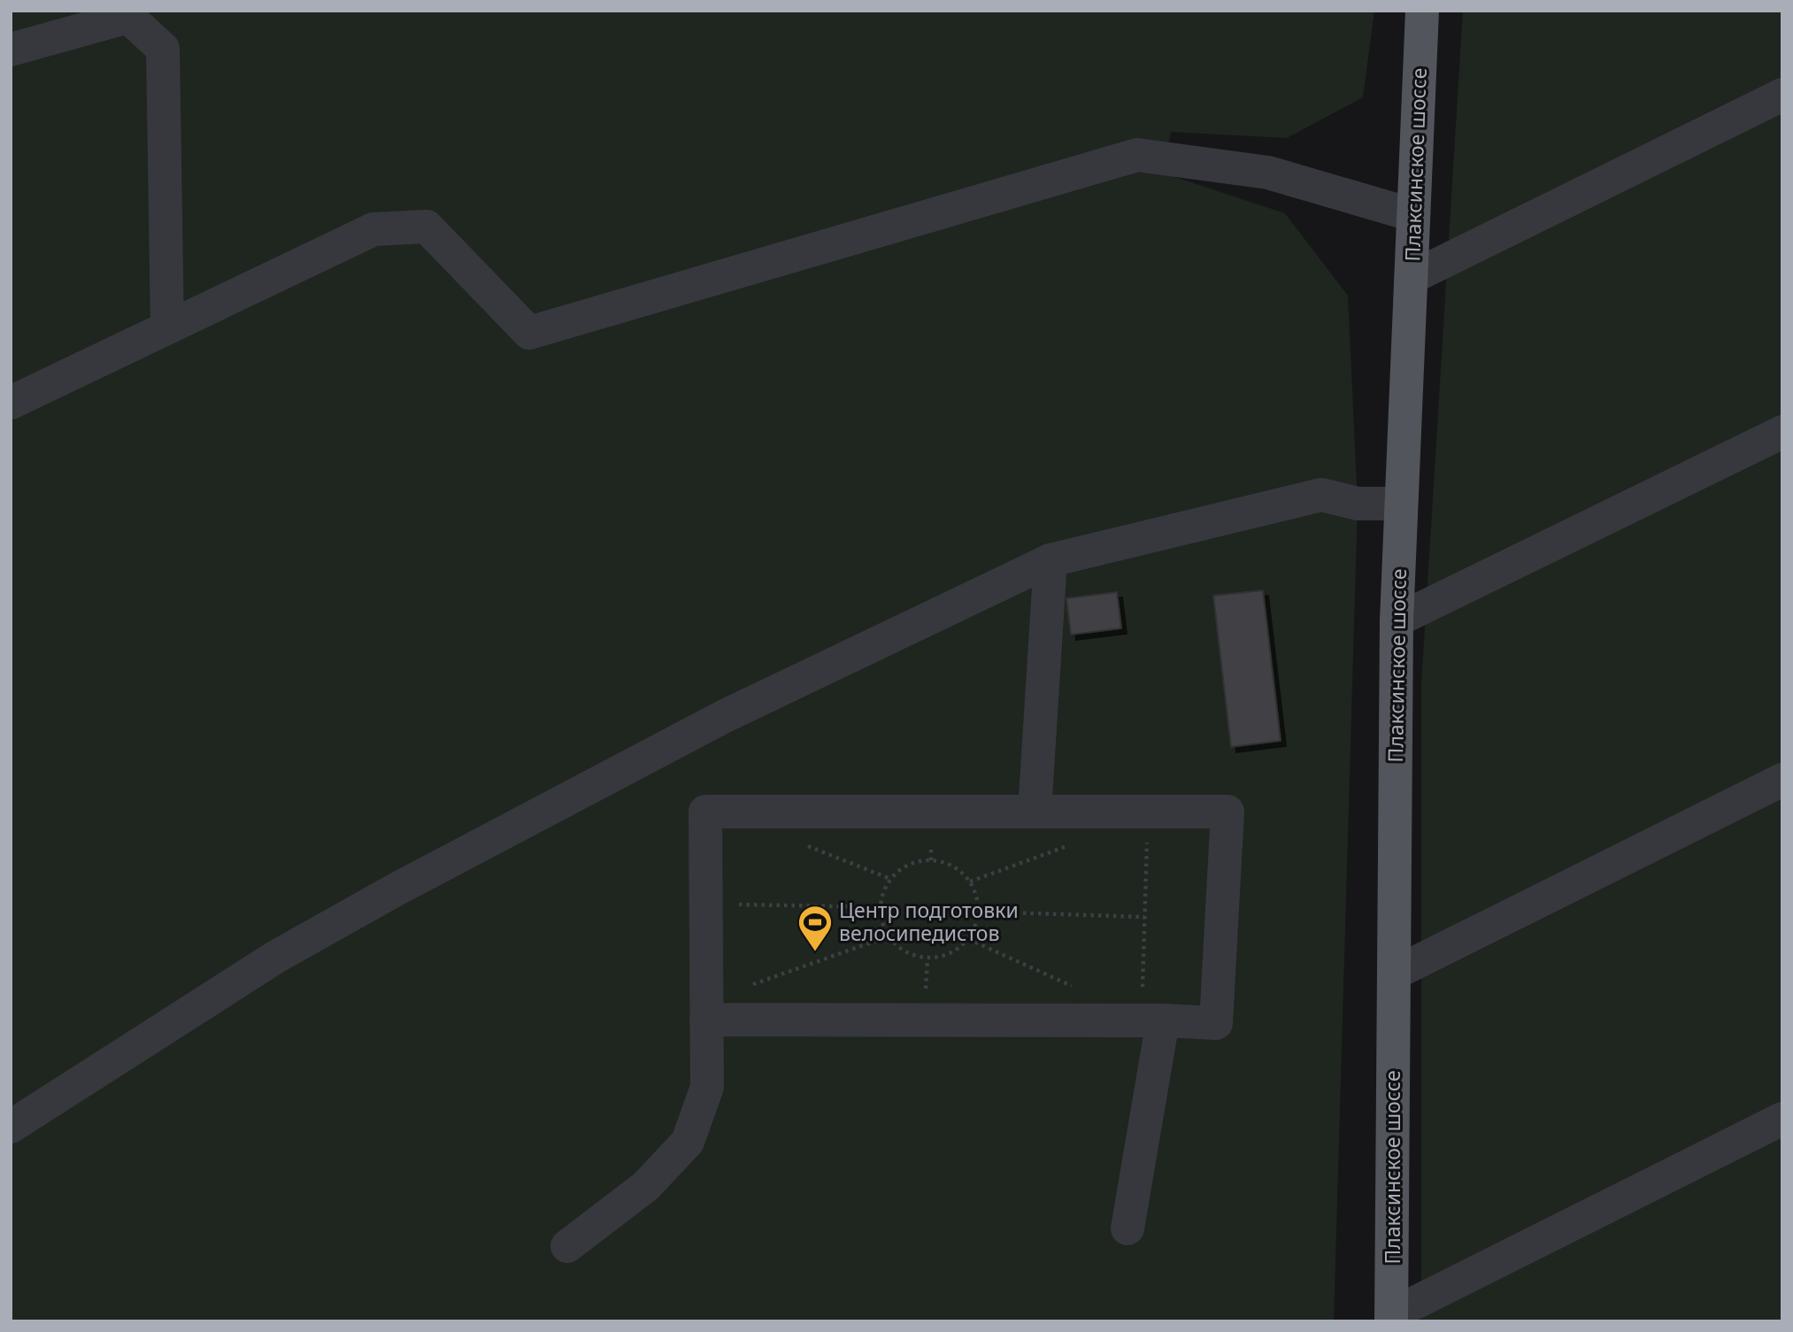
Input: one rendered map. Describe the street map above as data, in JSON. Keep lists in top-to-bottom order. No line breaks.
{"streets":{"main road":["Плаксинское шоссе"]},"places":{"sports":["Центр подготовки велосипедистов"]}}
